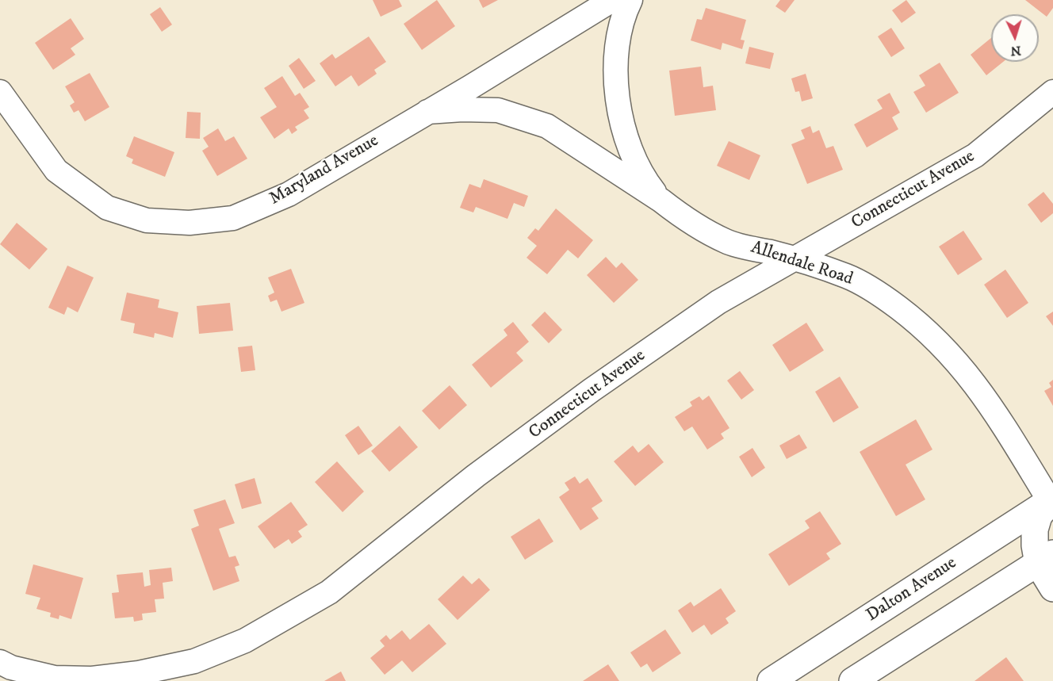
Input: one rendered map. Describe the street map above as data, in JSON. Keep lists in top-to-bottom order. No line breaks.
{"streets":{"main road":["Dalton Avenue"],"street":["Maryland Avenue","Connecticut Avenue","Allendale Road"]},"crossings":[["Maryland Avenue","Allendale Road"],["Connecticut Avenue","Allendale Road"],["Allendale Road","Dalton Avenue"]],"north":"bottom"}
